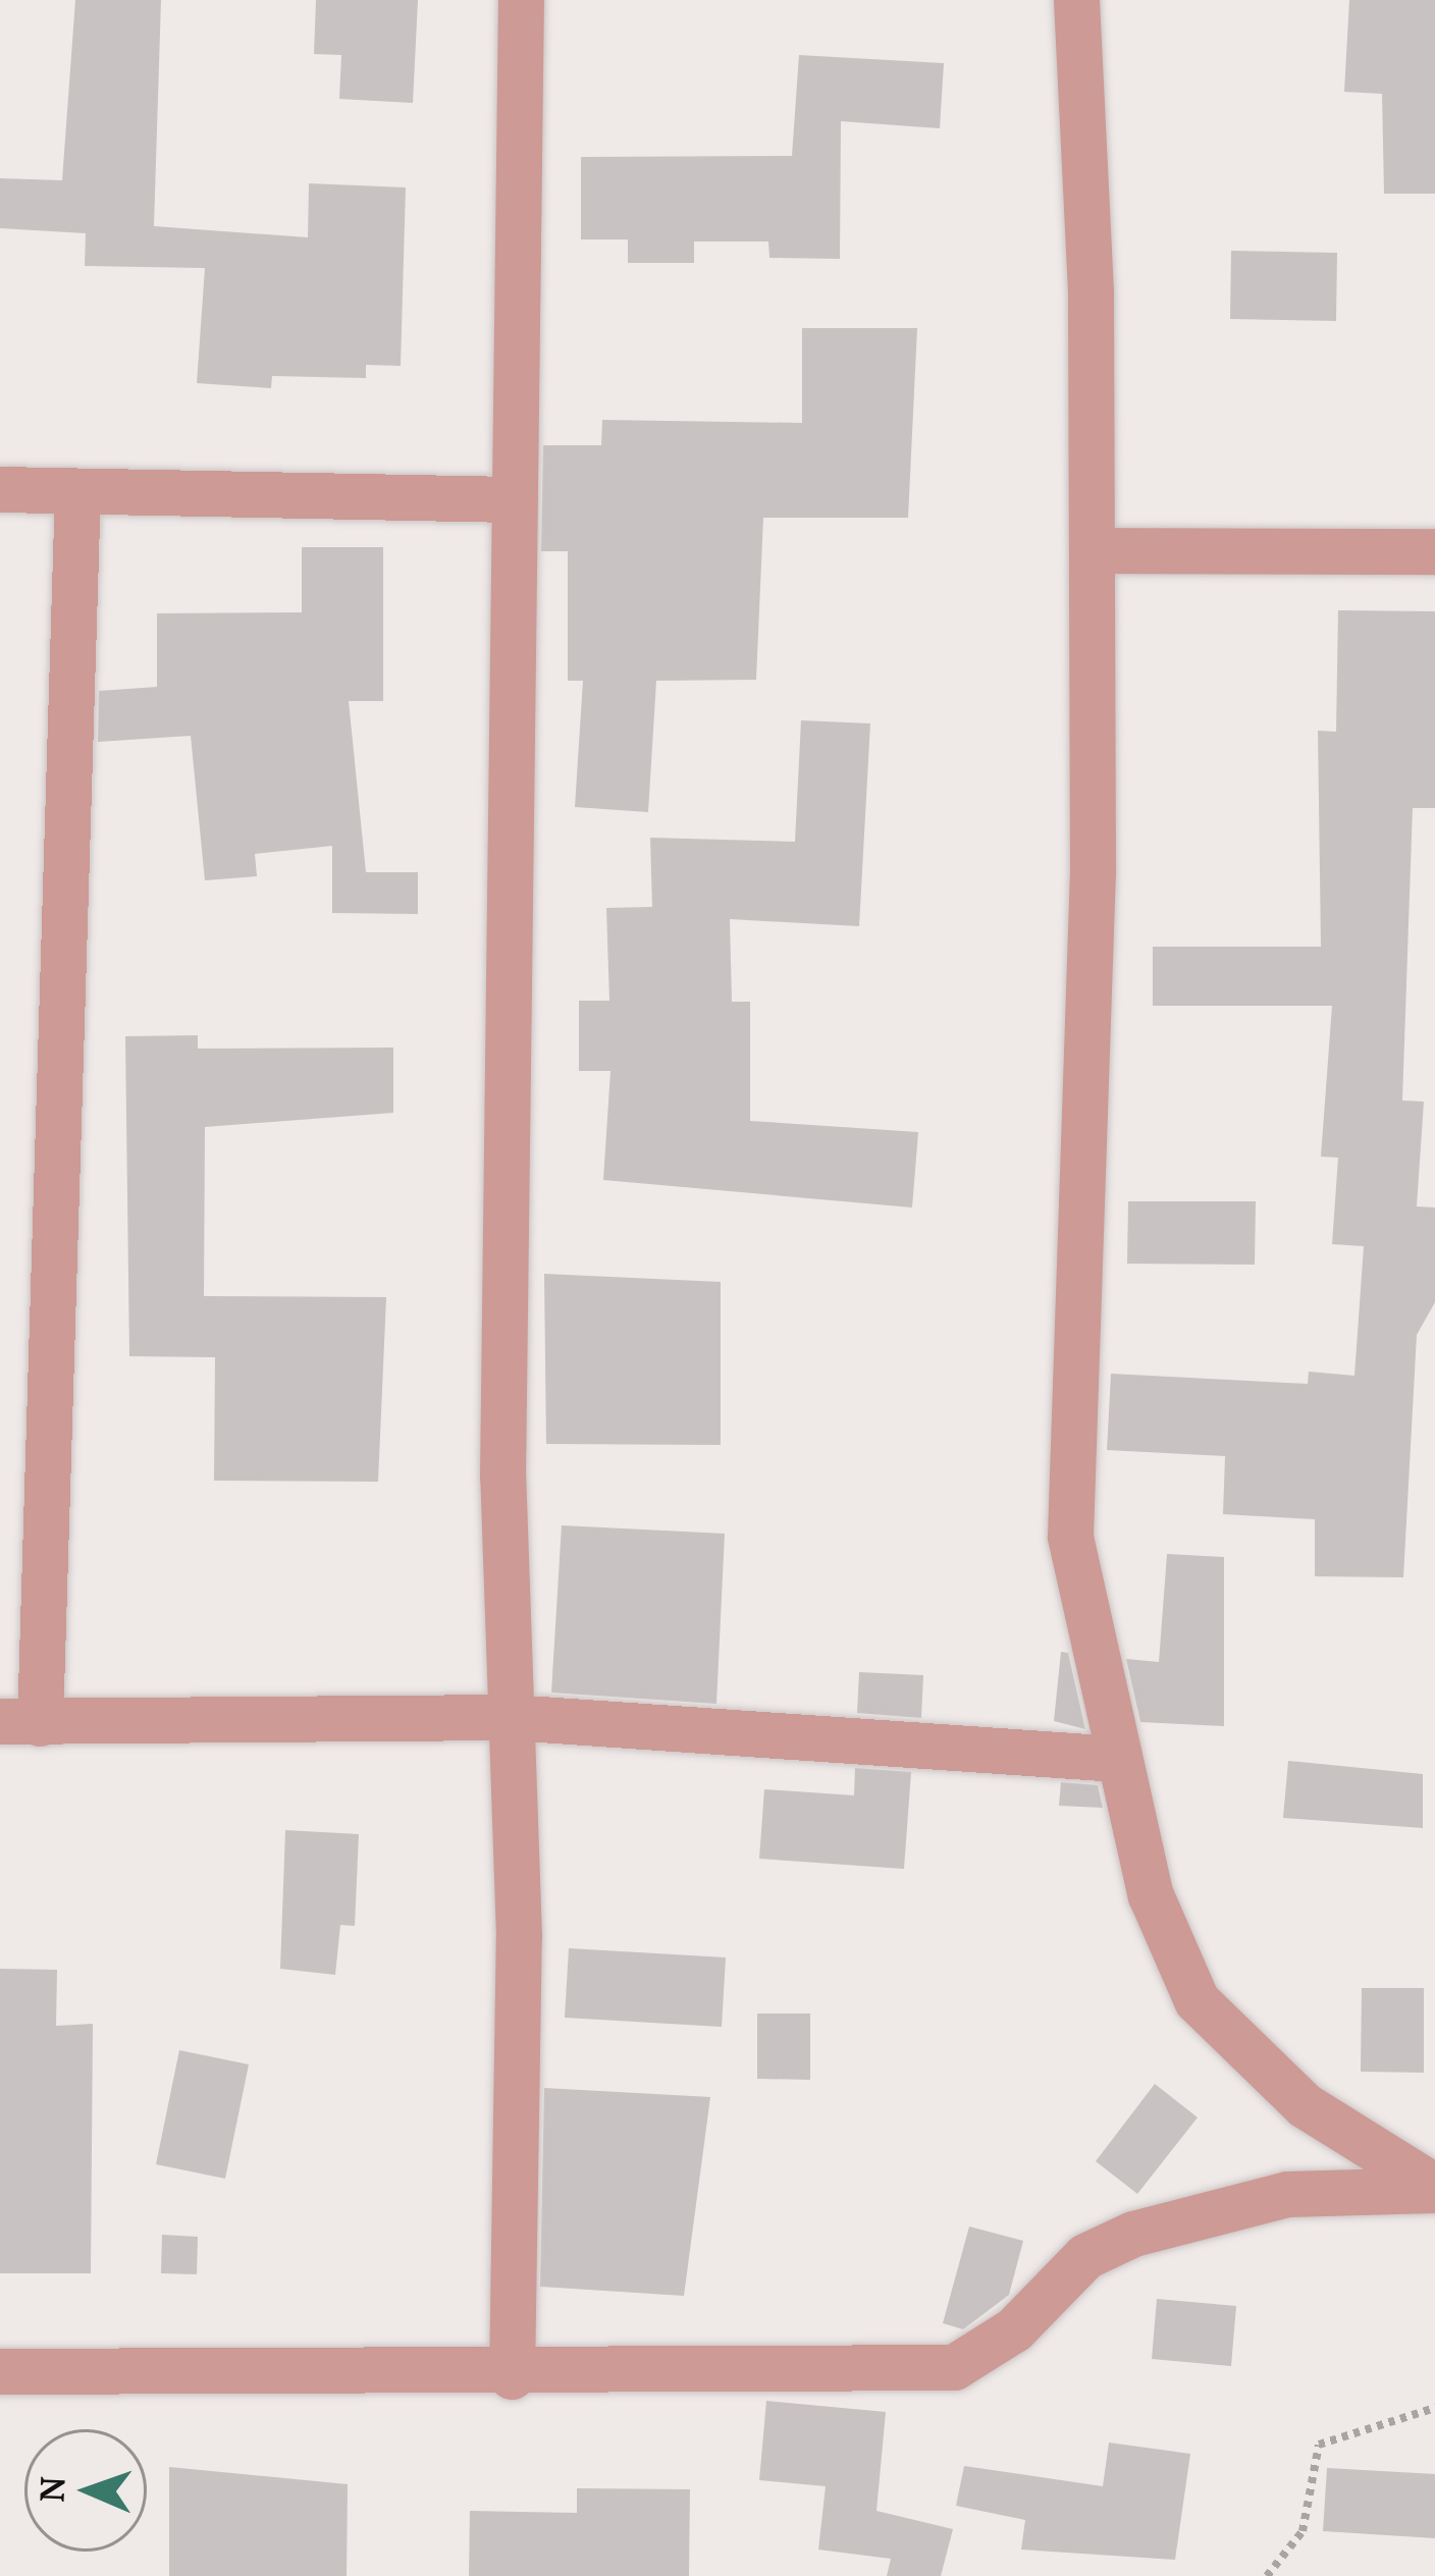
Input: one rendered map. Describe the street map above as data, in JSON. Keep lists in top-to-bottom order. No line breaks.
{"north":"left"}
